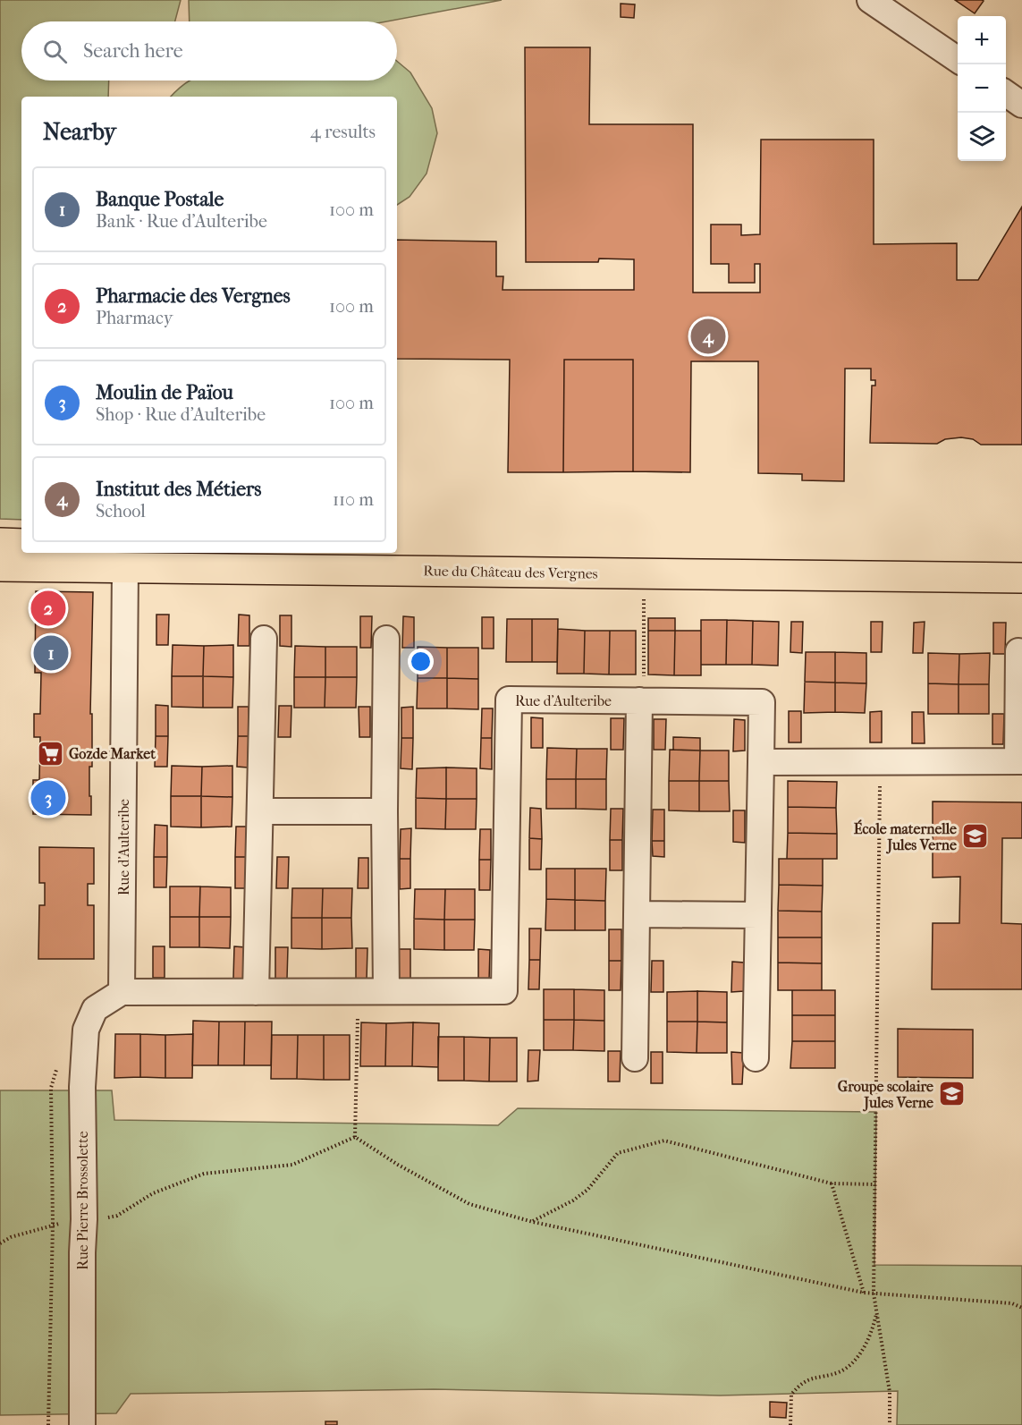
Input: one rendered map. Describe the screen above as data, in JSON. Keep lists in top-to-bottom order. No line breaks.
{"streets":{"main road":["Rue du Château des Vergnes"],"street":["Rue d'Aulteribe","Rue Pierre Brossolette"]},"crossings":[["Rue du Château des Vergnes","Rue d'Aulteribe"],["Rue d'Aulteribe","Rue Pierre Brossolette"]],"places":{"supermarket":["Gozde Market"],"school or university":["École maternelle Jules Verne","Groupe scolaire Jules Verne"]},"page":{"map_buttons":["+","−"],"search":"Search here","heading":["Nearby","4 results"],"list":[{"mark":"1","name":"Banque Postale","note":"Bank · Rue d'Aulteribe","value":"100 m"},{"mark":"2","name":"Pharmacie des Vergnes","note":"Pharmacy","value":"100 m"},{"mark":"3","name":"Moulin de Païou","note":"Shop · Rue d'Aulteribe","value":"100 m"},{"mark":"4","name":"Institut des Métiers","note":"School","value":"110 m"}],"pins":["4","2","1","3"]}}
